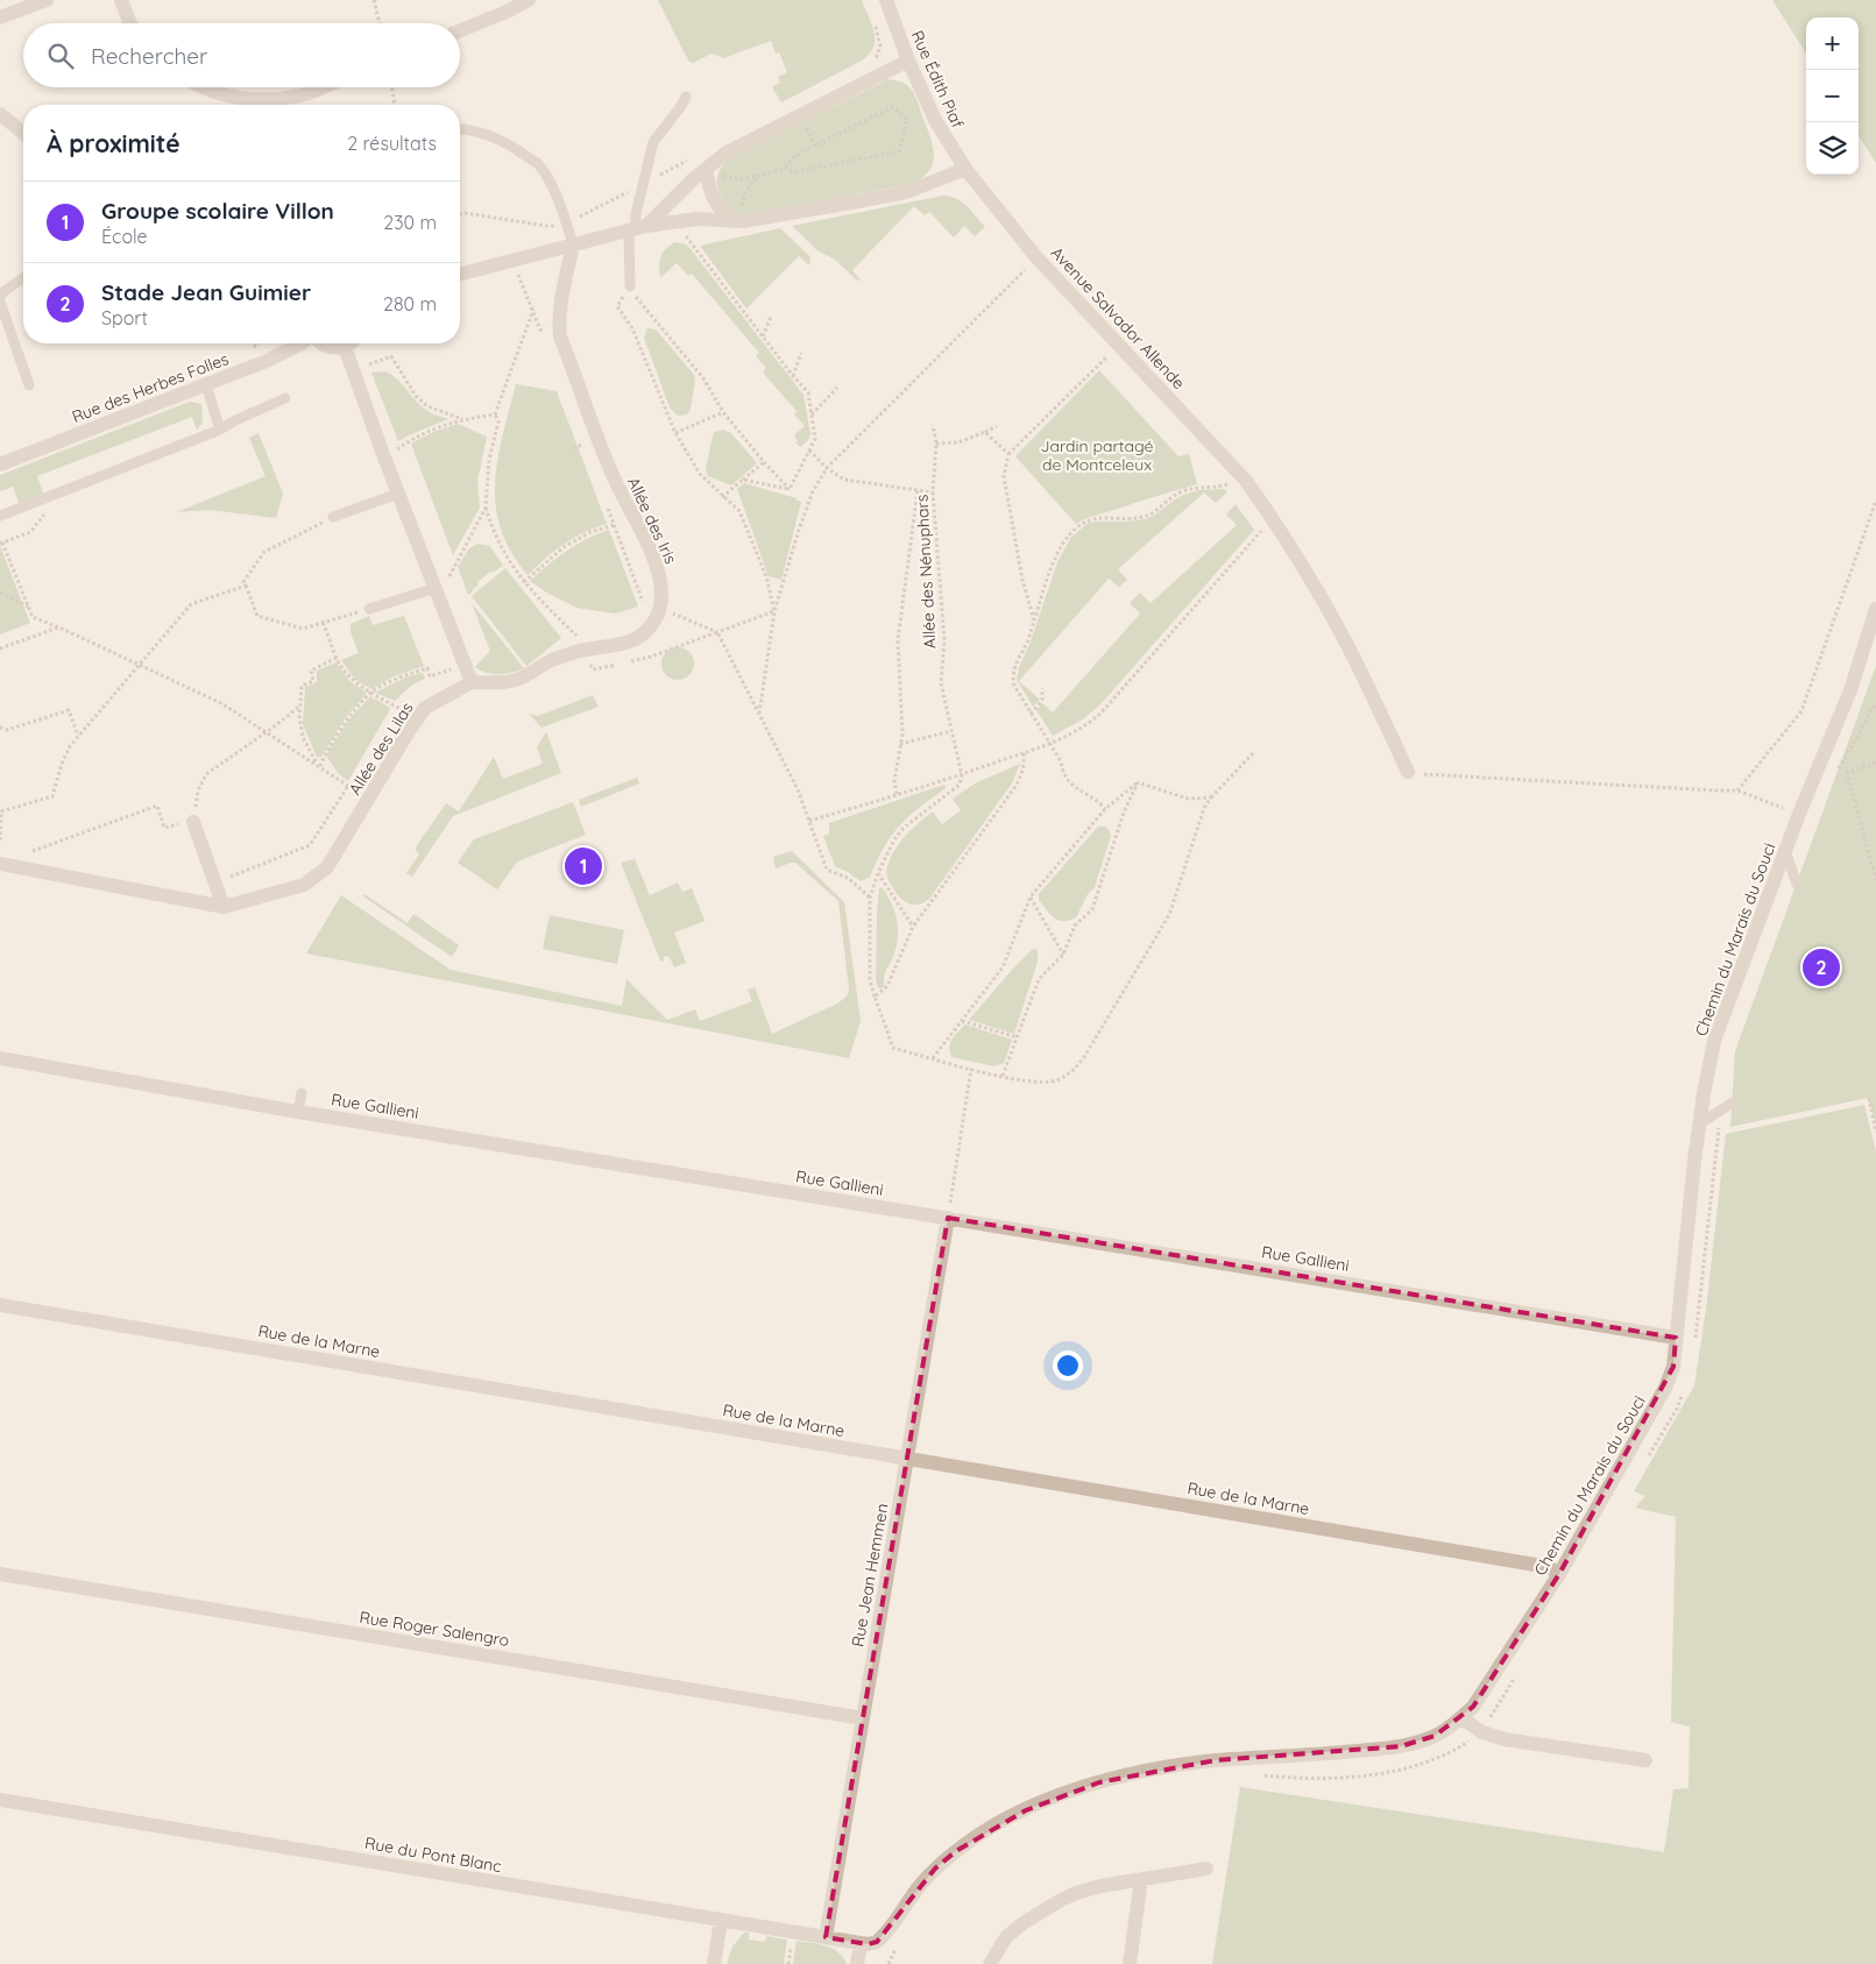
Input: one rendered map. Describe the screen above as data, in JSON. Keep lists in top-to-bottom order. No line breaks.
{"streets":{"street":["Rue Édith Piaf","Avenue Salvador Allende","Rue des Herbes Folles","Allée des Iris","Allée des Lilas","Chemin du Marais du Souci","Rue Gallieni","Rue de la Marne","Rue Jean Hemmen","Rue Roger Salengro","Rue du Pont Blanc"],"path":["Allée des Nénuphars"]},"crossings":[["Rue Édith Piaf","Avenue Salvador Allende"],["Allée des Iris","Allée des Lilas"],["Chemin du Marais du Souci","Rue Gallieni"],["Chemin du Marais du Souci","Rue de la Marne"],["Chemin du Marais du Souci","Rue du Pont Blanc"],["Rue Gallieni","Rue Jean Hemmen"],["Rue de la Marne","Rue Jean Hemmen"],["Rue Jean Hemmen","Rue Roger Salengro"],["Rue Jean Hemmen","Rue du Pont Blanc"]],"parks":["Jardin partagé de Montceleux"],"page":{"map_buttons":["+","−"],"search":"Rechercher","heading":["À proximité","2 résultats"],"list":[{"mark":"1","name":"Groupe scolaire Villon","note":"École","value":"230 m"},{"mark":"2","name":"Stade Jean Guimier","note":"Sport","value":"280 m"}],"pins":["1","2"]}}
